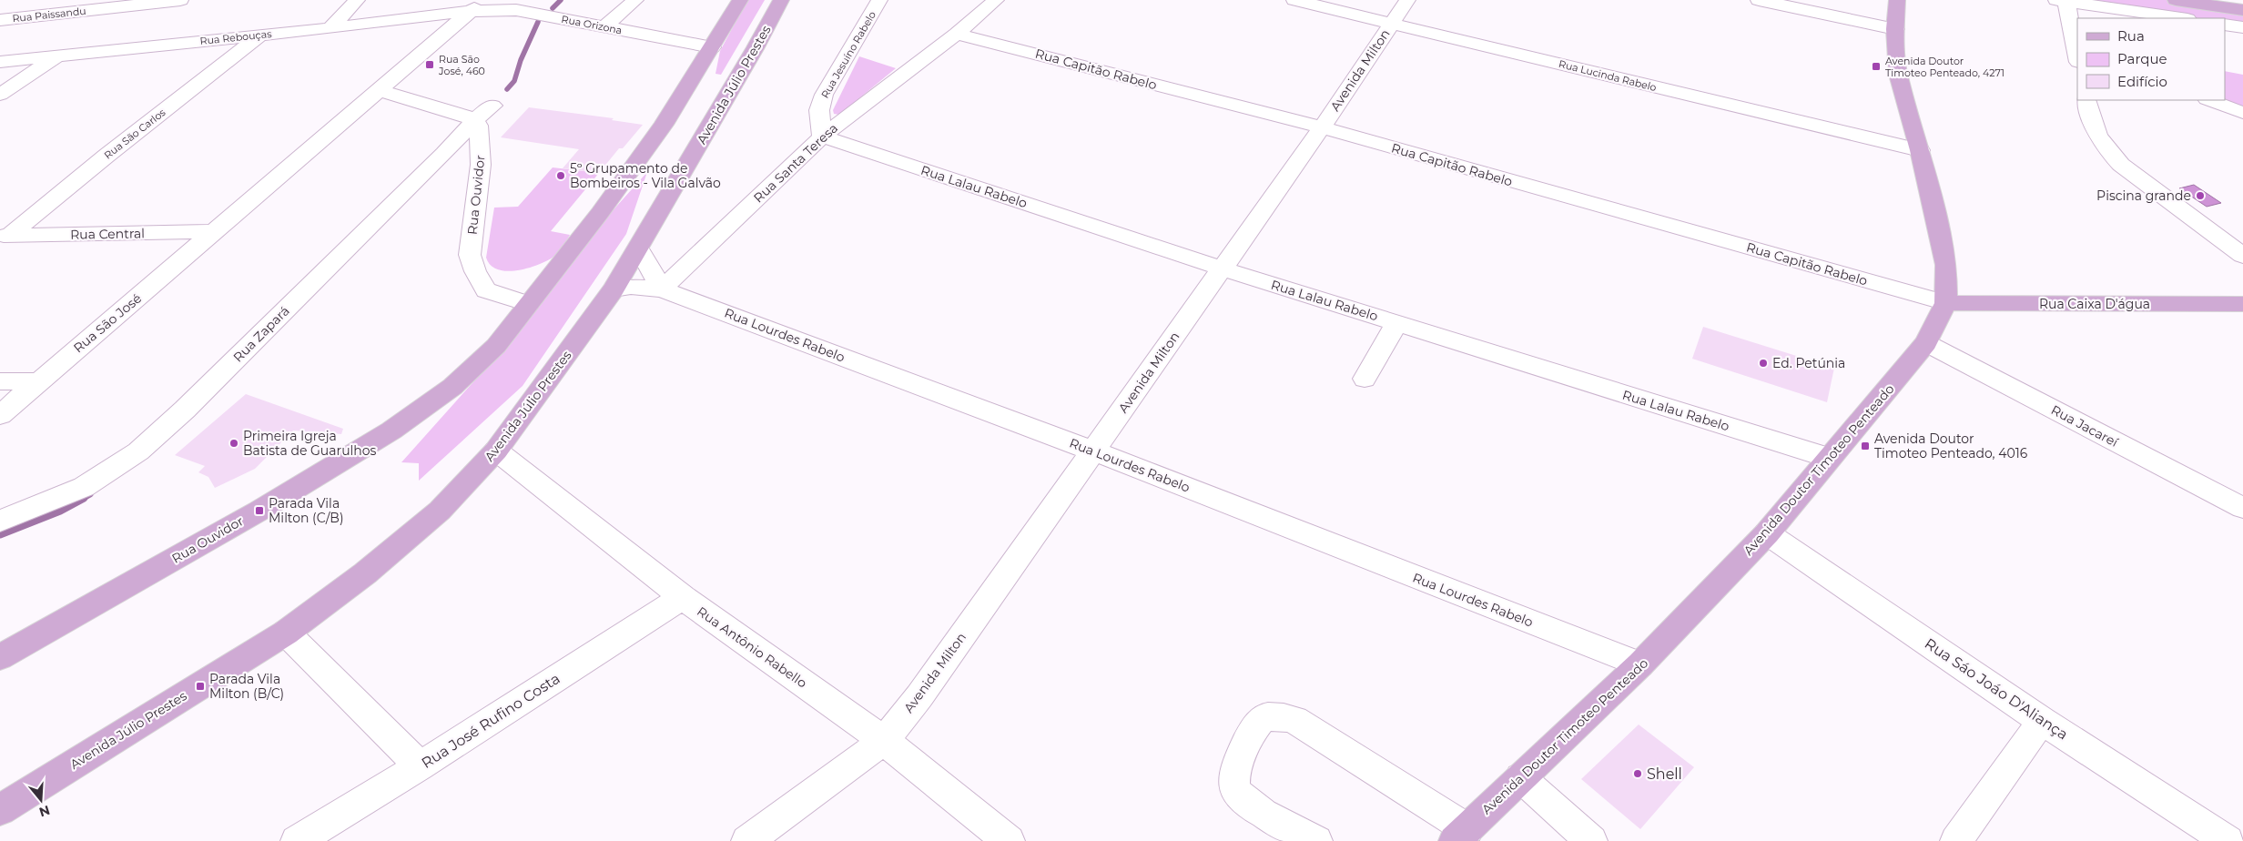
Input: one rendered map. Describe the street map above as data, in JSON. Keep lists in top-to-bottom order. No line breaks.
{"streets":{"main road":["Avenida Júlio Prestes","Rua Ouvidor","Rua Caixa D'água","Avenida Doutor Timoteo Penteado"],"street":["Rua Paissandu","Rua Orizona","Rua Rebouças","Rua Jesuíno Rabelo","Rua Capitão Rabelo","Avenida Milton","Rua Lucinda Rabelo","Rua São Carlos","Rua Santa Teresa","Rua Lalau Rabelo","Rua Central","Rua São José","Rua Zapará","Rua Lourdes Rabelo","Rua Jacareí","Rua Antônio Rabello","Rua Sáo Joáo D'Aliança","Rua José Rufino Costa"]},"crossings":[["Rua Orizona","Rua Rebouças"],["Rua Orizona","Rua Ouvidor"],["Rua Orizona","Rua São José"],["Rua Rebouças","Rua São Carlos"],["Rua Rebouças","Rua São José"],["Rua Jesuíno Rabelo","Rua Santa Teresa"],["Rua Jesuíno Rabelo","Rua Lalau Rabelo"],["Rua Capitão Rabelo","Avenida Milton"],["Rua Capitão Rabelo","Rua Santa Teresa"],["Rua Capitão Rabelo","Rua Caixa D'água"],["Rua Capitão Rabelo","Avenida Doutor Timoteo Penteado"],["Avenida Milton","Rua Lucinda Rabelo"],["Avenida Milton","Rua Lalau Rabelo"],["Avenida Milton","Rua Lourdes Rabelo"],["Avenida Milton","Rua Antônio Rabello"],["Rua Lucinda Rabelo","Avenida Doutor Timoteo Penteado"],["Avenida Júlio Prestes","Rua Lourdes Rabelo"],["Avenida Júlio Prestes","Rua Antônio Rabello"],["Rua São Carlos","Rua Central"],["Rua Santa Teresa","Rua Lalau Rabelo"],["Rua Santa Teresa","Rua Lourdes Rabelo"],["Rua Lalau Rabelo","Avenida Doutor Timoteo Penteado"],["Rua Ouvidor","Rua Zapará"],["Rua Central","Rua São José"],["Rua Caixa D'água","Avenida Doutor Timoteo Penteado"],["Rua Lourdes Rabelo","Avenida Doutor Timoteo Penteado"],["Rua Jacareí","Avenida Doutor Timoteo Penteado"],["Avenida Doutor Timoteo Penteado","Rua Sáo Joáo D'Aliança"],["Rua Antônio Rabello","Rua José Rufino Costa"]],"places":{"transit":["Rua São José, 460","Avenida Doutor Timoteo Penteado, 4271","Avenida Doutor Timoteo Penteado, 4016","Parada Vila Milton (C/B)","Parada Vila Milton (B/C)"],"other":["5º Grupamento de Bombeiros - Vila Galvão","Piscina grande","Ed. Petúnia","Primeira Igreja Batista de Guarulhos","Shell"]},"legend":["Rua","Parque","Edifício"],"north":"bottom"}
